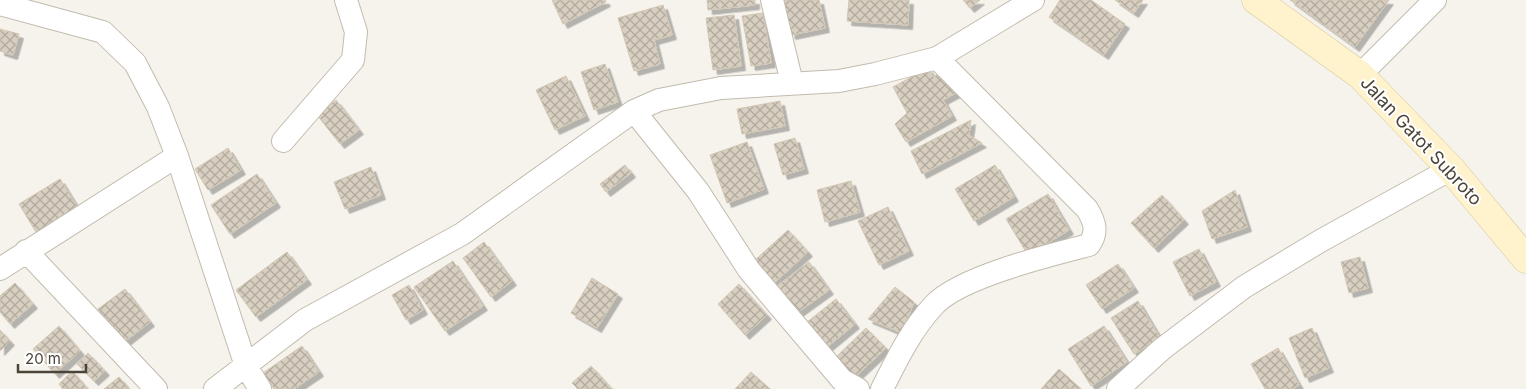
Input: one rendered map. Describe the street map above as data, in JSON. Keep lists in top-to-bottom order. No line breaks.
{"streets":{"main road":["Jalan Gatot Subroto"]},"scale_bar":"20 m"}
